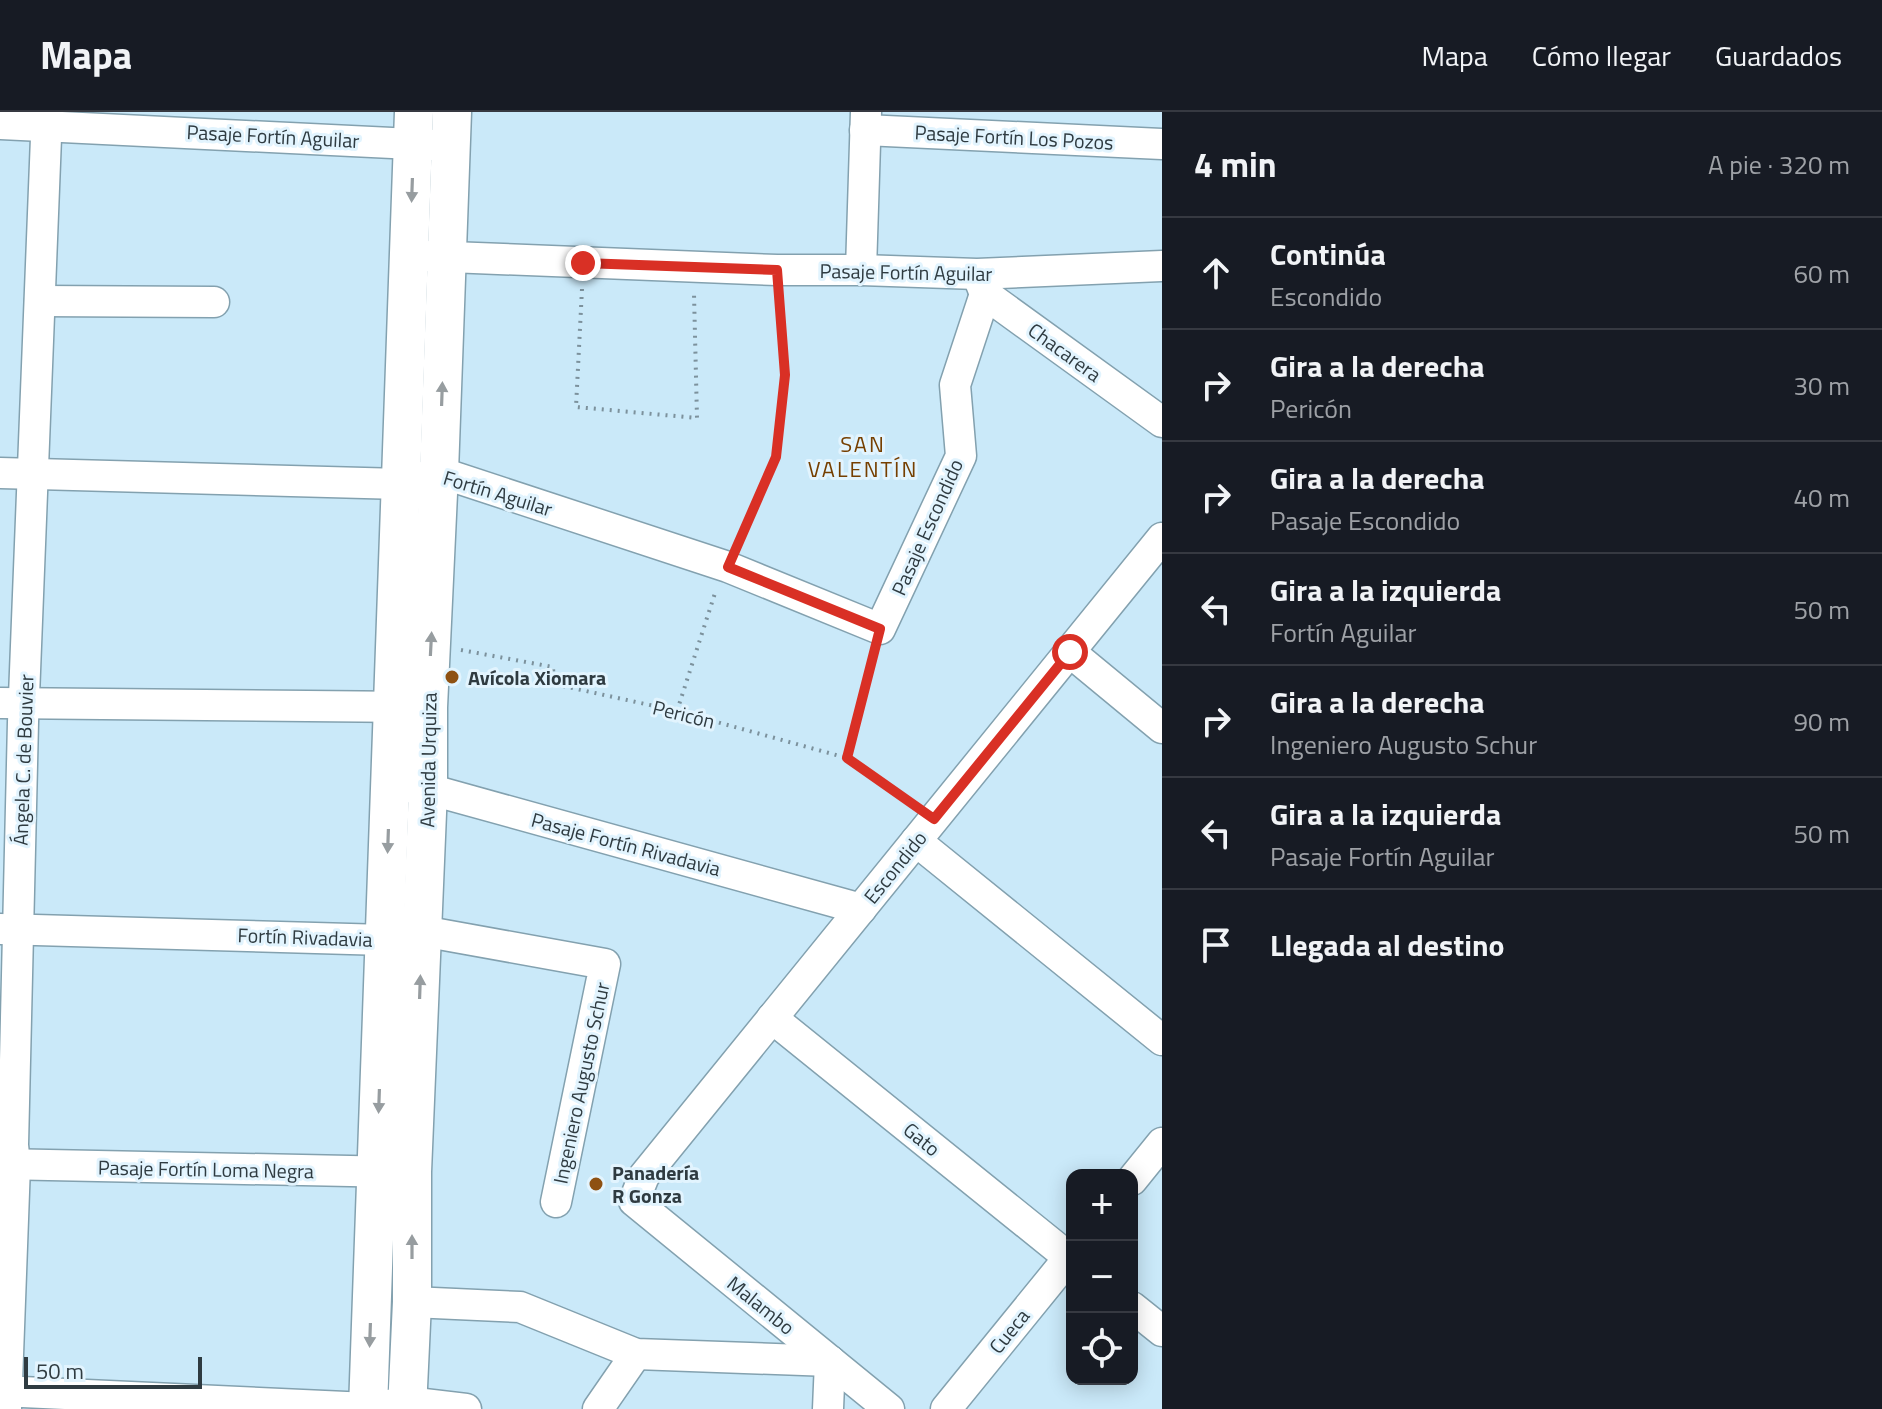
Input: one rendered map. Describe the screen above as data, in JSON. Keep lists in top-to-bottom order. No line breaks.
{"streets":{"main road":["Avenida Urquiza"],"street":["Pasaje Fortín Aguilar","Pasaje Fortín Los Pozos","Chacarera","Fortín Aguilar","Pasaje Escondido","Ángela C. de Bouvier","Pasaje Fortín Rivadavia","Escondido","Fortín Rivadavia","Ingeniero Augusto Schur","Gato","Pasaje Fortín Loma Negra","Malambo","Cueca"],"path":["Pericón"]},"crossings":[["Pasaje Fortín Aguilar","Chacarera"],["Pasaje Fortín Aguilar","Pasaje Escondido"],["Pasaje Fortín Aguilar","Ángela C. de Bouvier"],["Pasaje Fortín Aguilar","Avenida Urquiza"],["Chacarera","Pasaje Escondido"],["Fortín Aguilar","Pasaje Escondido"],["Fortín Aguilar","Ángela C. de Bouvier"],["Fortín Aguilar","Avenida Urquiza"],["Pericón","Avenida Urquiza"],["Pericón","Escondido"],["Ángela C. de Bouvier","Fortín Rivadavia"],["Ángela C. de Bouvier","Pasaje Fortín Loma Negra"],["Avenida Urquiza","Pasaje Fortín Rivadavia"],["Avenida Urquiza","Fortín Rivadavia"],["Avenida Urquiza","Pasaje Fortín Loma Negra"],["Pasaje Fortín Rivadavia","Escondido"],["Escondido","Gato"],["Escondido","Malambo"],["Fortín Rivadavia","Ingeniero Augusto Schur"]],"districts":["SAN VALENTÍN"],"places":["Avícola Xiomara","Panadería R Gonza"],"scale_bar":"50 m","page":{"header":"Mapa","nav":["Mapa","Cómo llegar","Guardados"],"heading":["4 min","A pie · 320 m"],"list":[["Continúa","Escondido","60 m"],["Gira a la derecha","Pericón","30 m"],["Gira a la derecha","Pasaje Escondido","40 m"],["Gira a la izquierda","Fortín Aguilar","50 m"],["Gira a la derecha","Ingeniero Augusto Schur","90 m"],["Gira a la izquierda","Pasaje Fortín Aguilar","50 m"],"Llegada al destino"],"map_buttons":["+","−"],"scale":"50 m"}}
